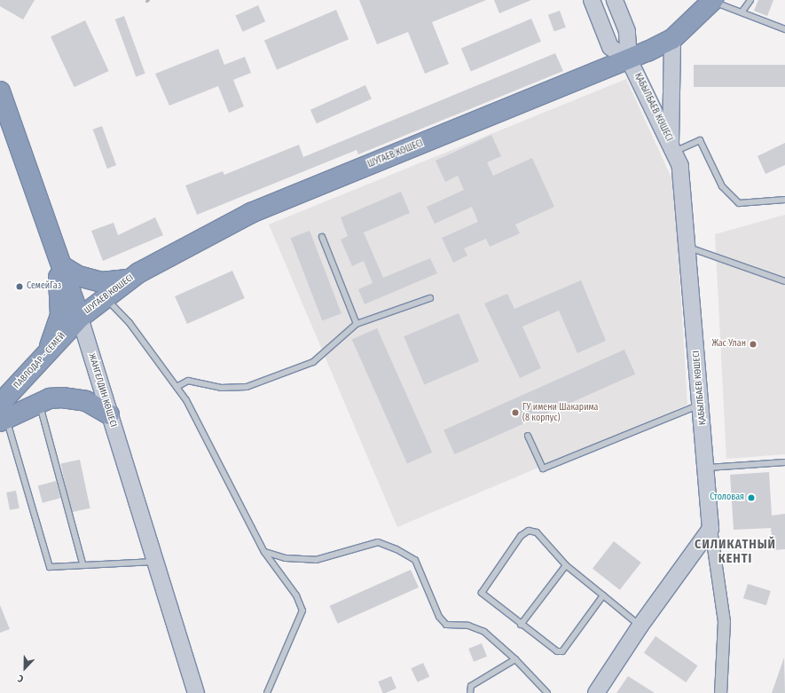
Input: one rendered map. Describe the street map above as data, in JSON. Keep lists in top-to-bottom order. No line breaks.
{"streets":{"highway":["ШУГАЕВ КӨШЕСІ","ПАВЛОДАР - СЕМЕЙ","ЖАНГЕЛДИН КӨШЕСІ"],"main road":["ҚАБЫЛБАЕВ КӨШЕСІ"]},"crossings":[["ҚАБЫЛБАЕВ КӨШЕСІ","ШУГАЕВ КӨШЕСІ"],["ШУГАЕВ КӨШЕСІ","ПАВЛОДАР - СЕМЕЙ"],["ШУГАЕВ КӨШЕСІ","ЖАНГЕЛДИН КӨШЕСІ"],["ПАВЛОДАР - СЕМЕЙ","ЖАНГЕЛДИН КӨШЕСІ"]],"districts":["СИЛИКАТНЫЙ КЕНТІ"],"places":["СемейГаз","Жас Улан","ГУ имени Шакарима (8 корпус)","Столовая"],"north":"bottom"}
